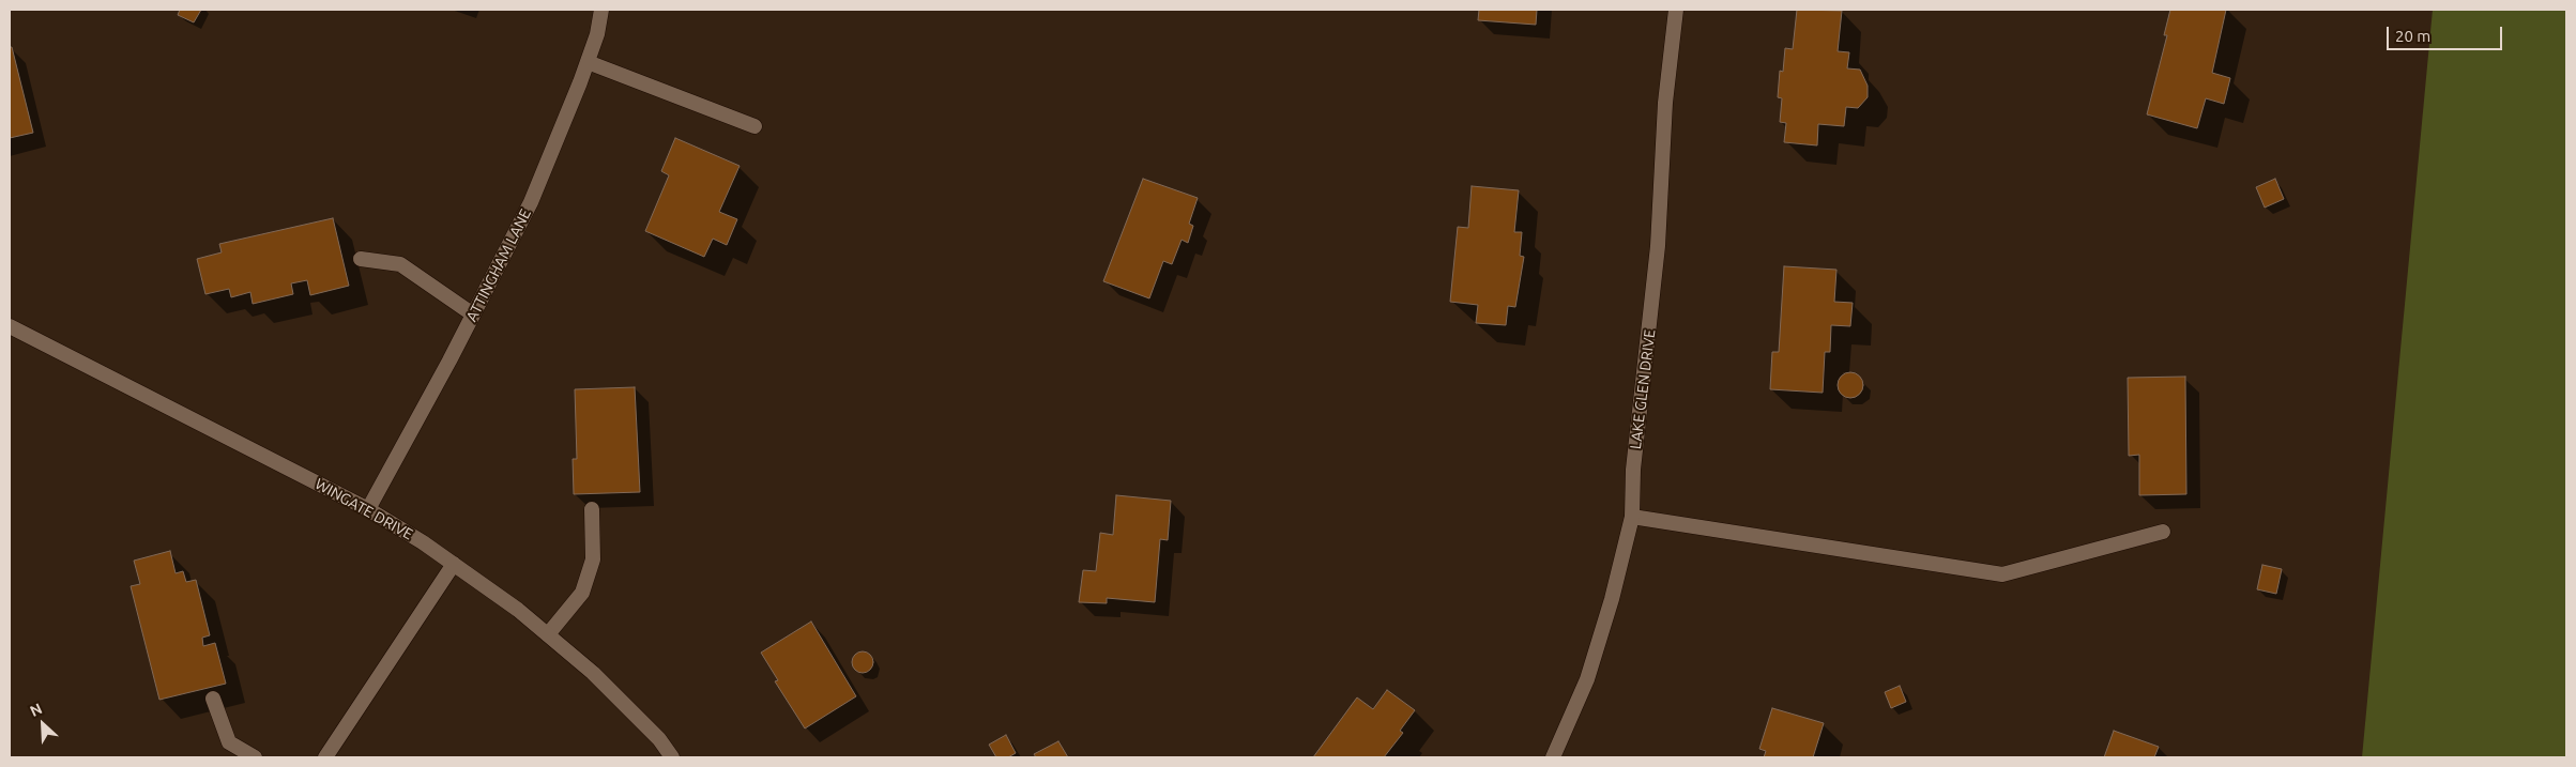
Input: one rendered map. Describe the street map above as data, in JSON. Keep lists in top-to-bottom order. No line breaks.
{"streets":{"street":["ATTINGHAM LANE","LAKE GLEN DRIVE","WINGATE DRIVE"]},"crossings":[["ATTINGHAM LANE","WINGATE DRIVE"]],"scale_bar":"20 m","north":"top left"}
